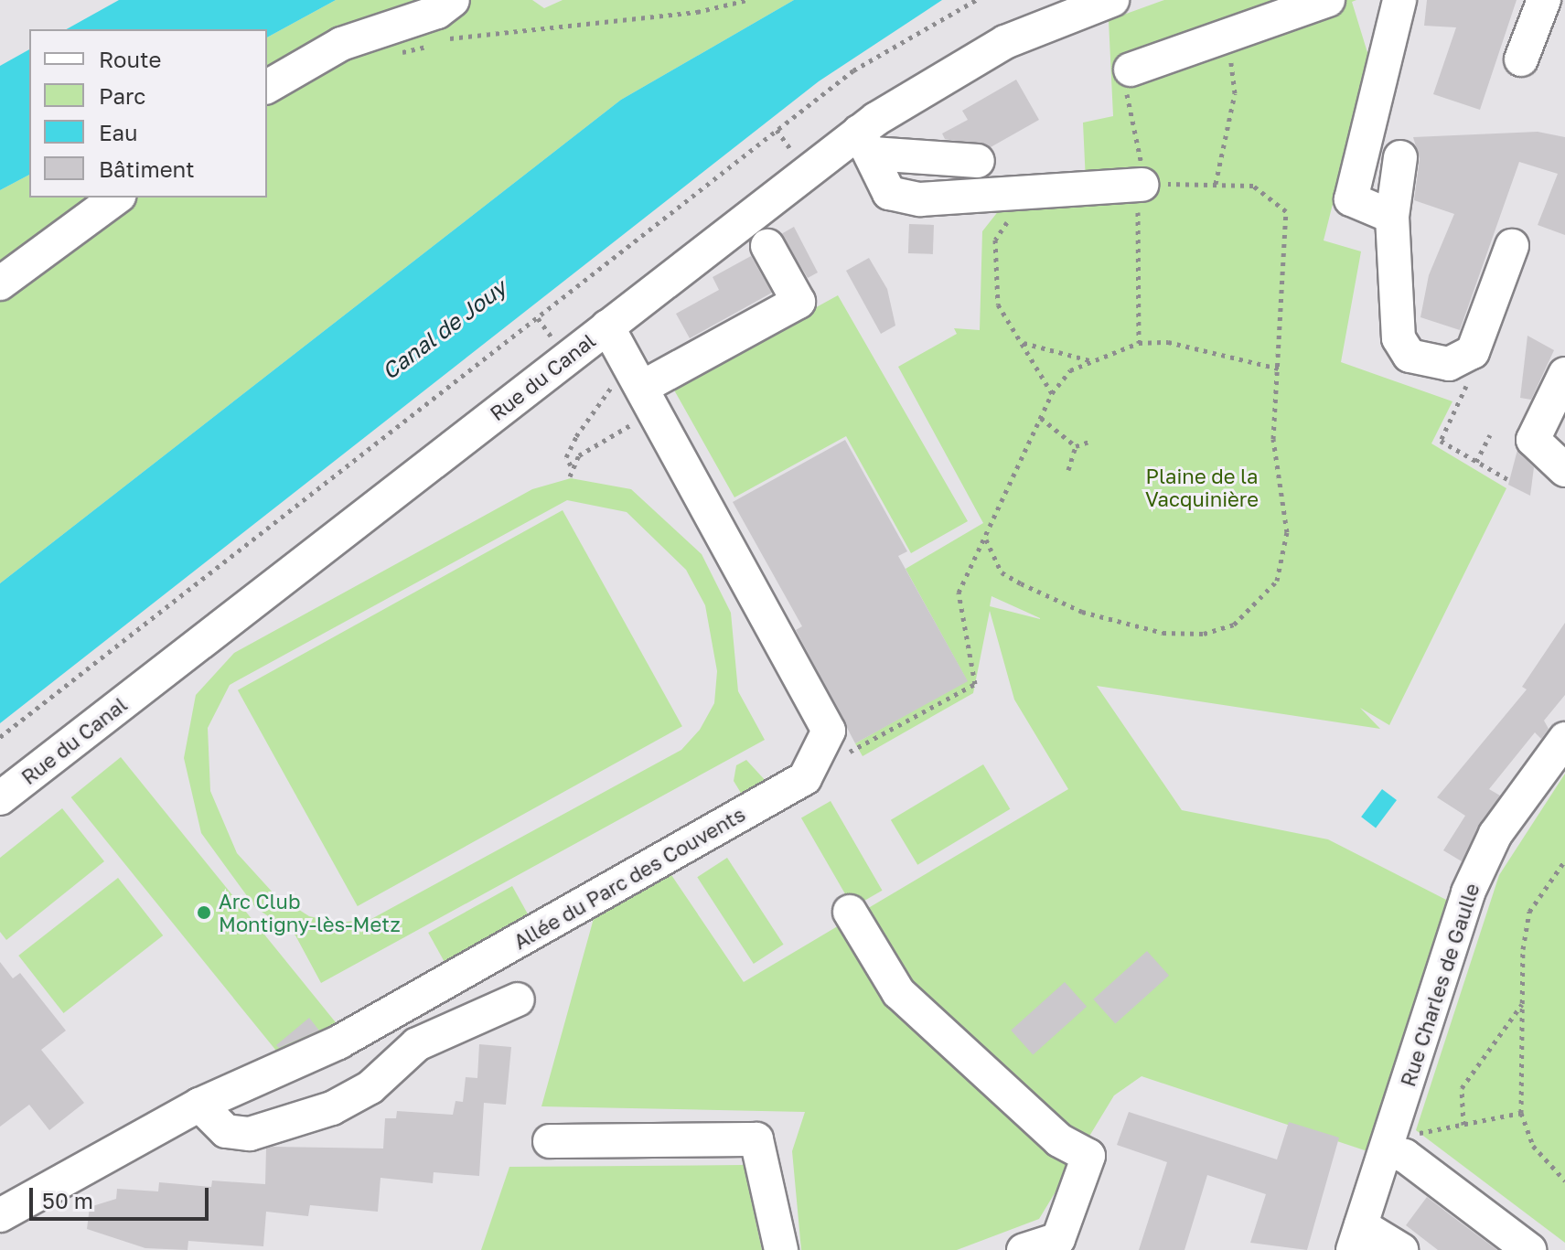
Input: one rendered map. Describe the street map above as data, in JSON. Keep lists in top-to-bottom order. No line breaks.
{"streets":{"street":["Rue du Canal","Allée du Parc des Couvents","Rue Charles de Gaulle"]},"water":["Canal de Jouy"],"parks":["Plaine de la Vacquinière"],"places":["Arc Club Montigny-lès-Metz"],"legend":["Route","Parc","Eau","Bâtiment"],"scale_bar":"50 m"}
